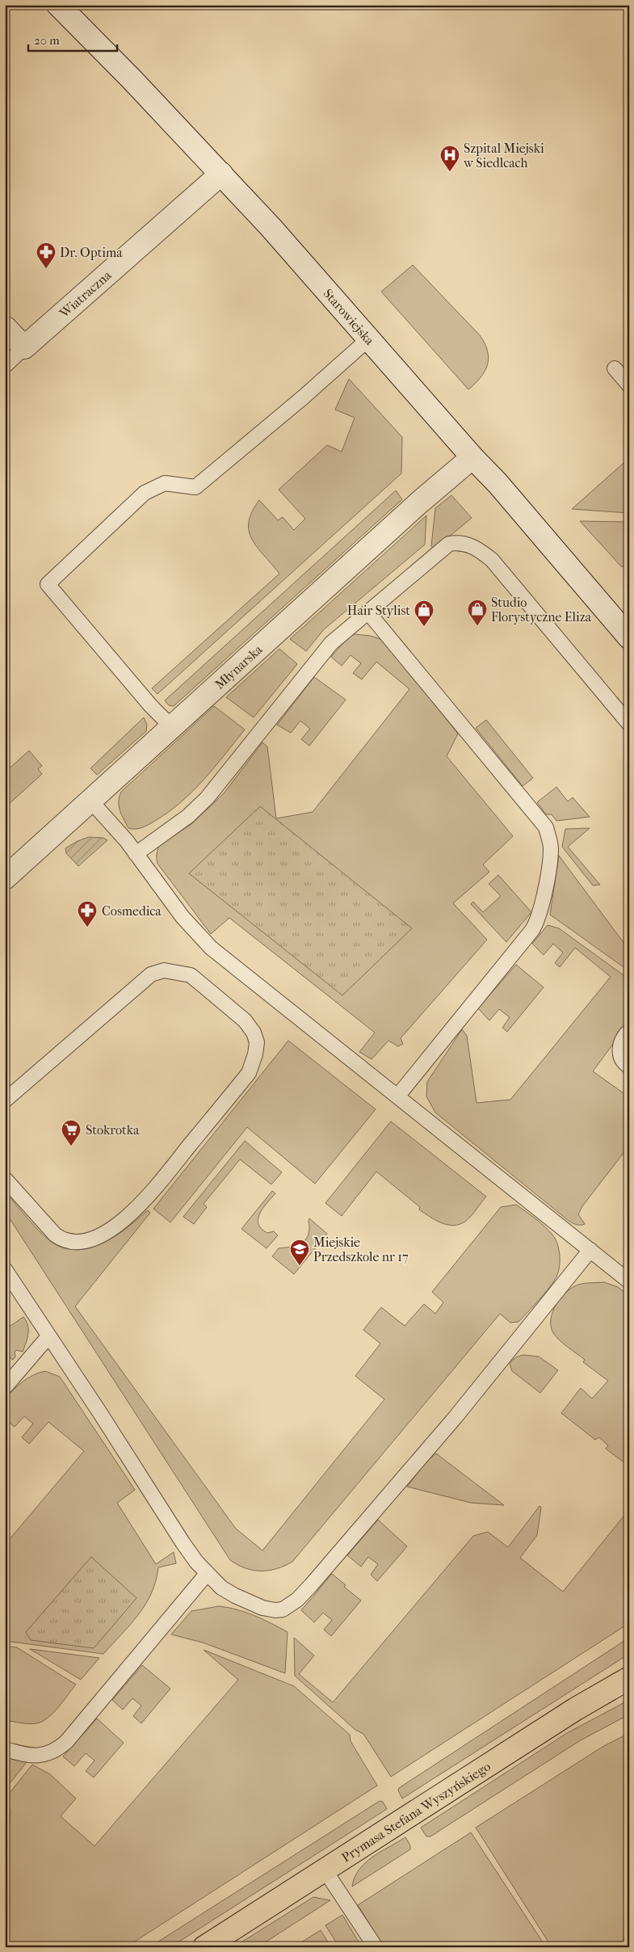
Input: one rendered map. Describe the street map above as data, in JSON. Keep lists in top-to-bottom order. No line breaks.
{"streets":{"main road":["Prymasa Stefana Wyszyńskiego"],"street":["Wiatraczna","Starowiejska","Młynarska"]},"crossings":[["Wiatraczna","Starowiejska"],["Starowiejska","Młynarska"]],"places":{"hospital":["Szpital Miejski w Siedlcach"],"pharmacy":["Dr. Optima","Cosmedica"],"shop":["Studio Florystyczne Eliza","Hair Stylist"],"supermarket":["Stokrotka"],"school or university":["Miejskie Przedszkole nr 17"]},"scale_bar":"20 m"}
